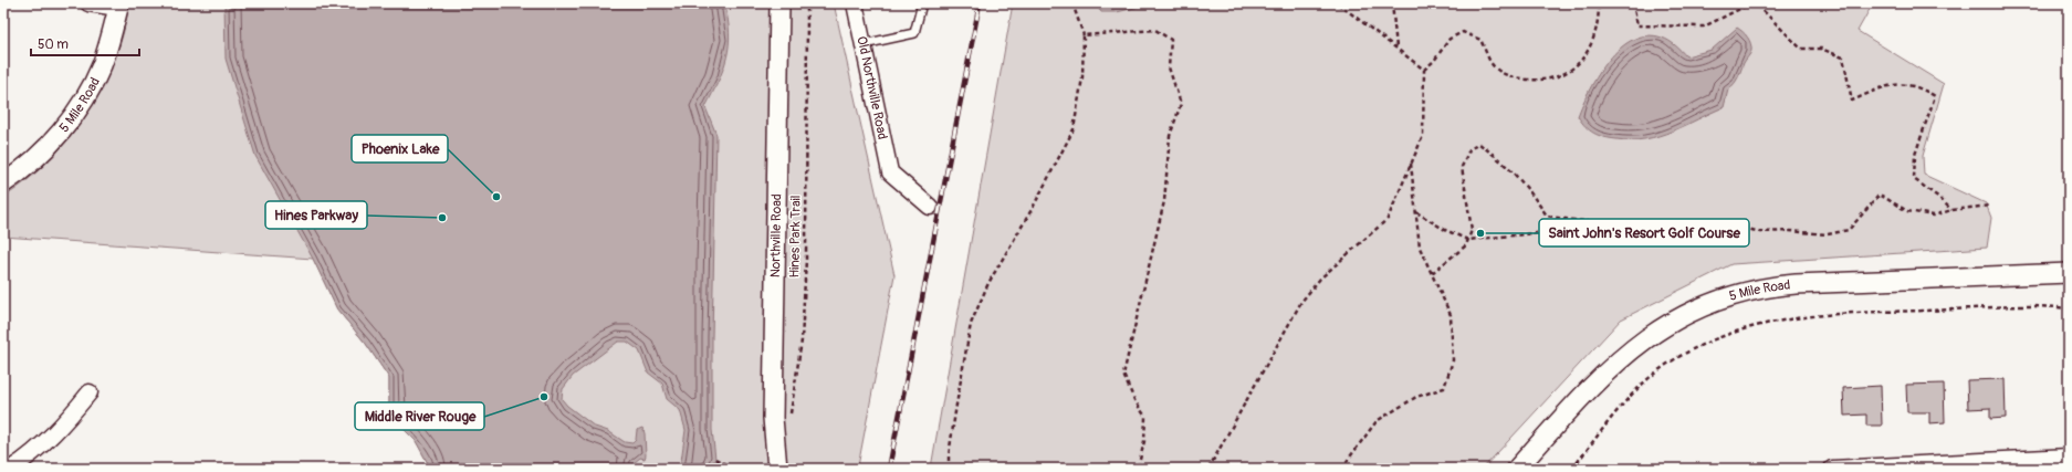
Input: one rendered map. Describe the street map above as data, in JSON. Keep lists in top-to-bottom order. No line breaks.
{"streets":{"street":["Old Northville Road","5 Mile Road","Northville Road"],"path":["Hines Park Trail"]},"places":["Phoenix Lake","Hines Parkway","Saint John's Resort Golf Course","Middle River Rouge"],"scale_bar":"50 m"}
